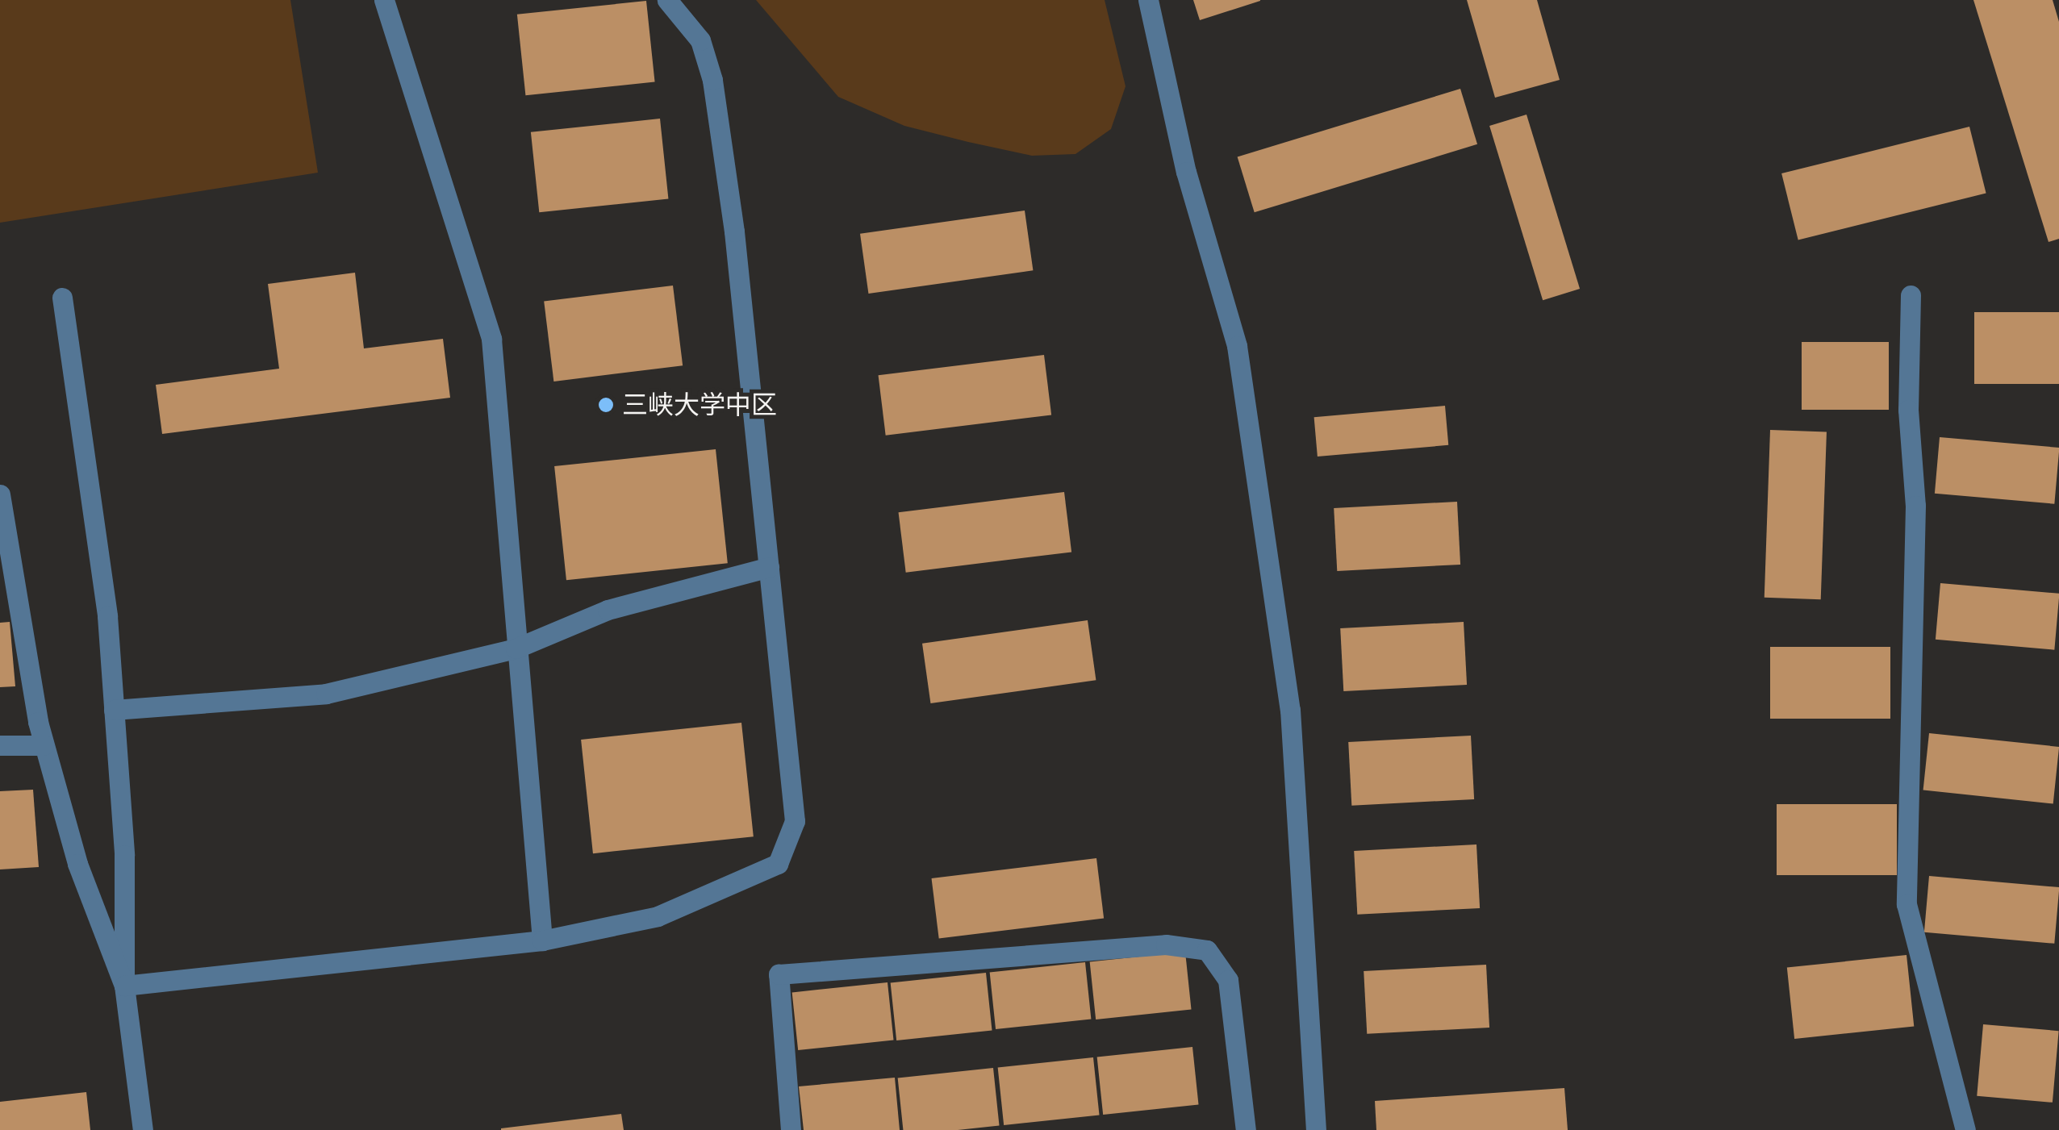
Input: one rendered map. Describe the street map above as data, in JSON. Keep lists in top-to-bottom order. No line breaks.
{"places":["三峡大学中区"]}
